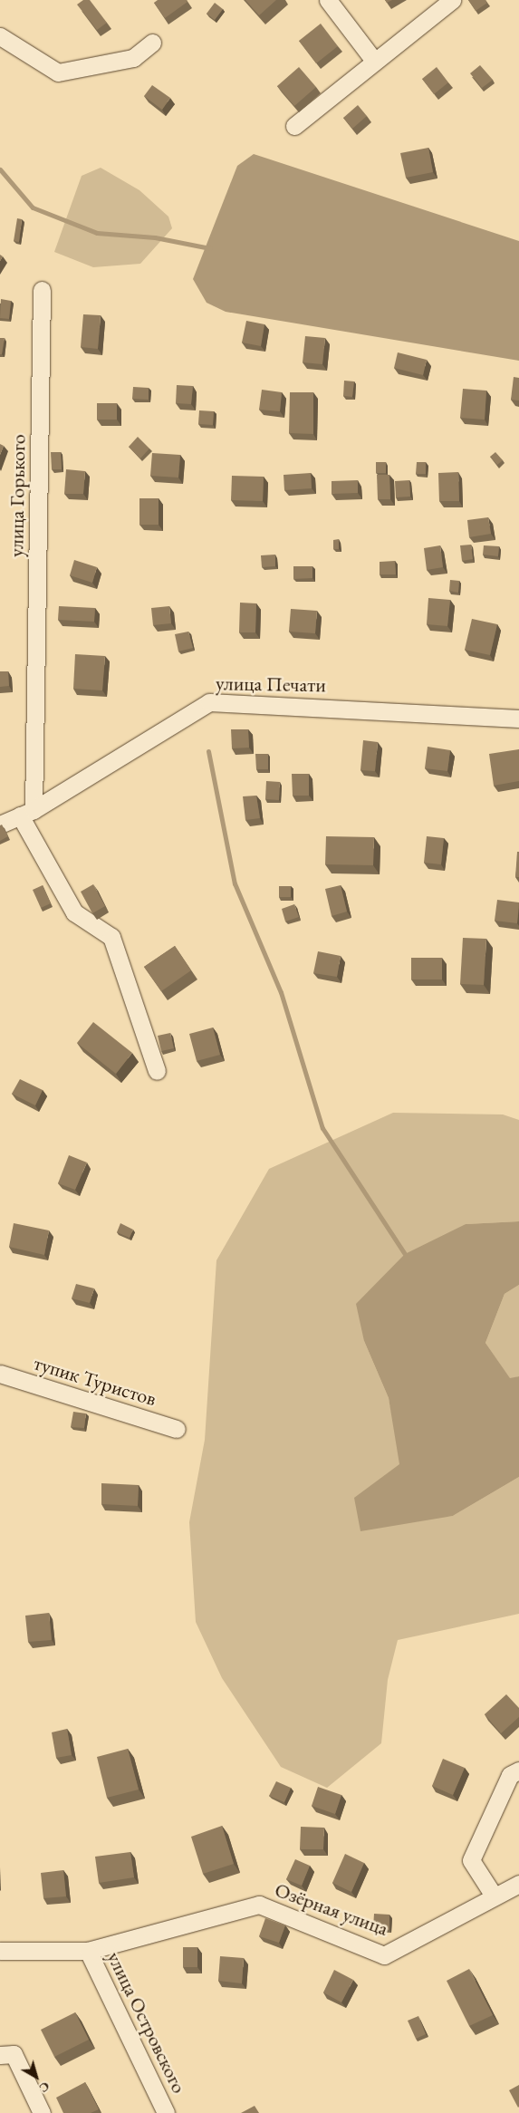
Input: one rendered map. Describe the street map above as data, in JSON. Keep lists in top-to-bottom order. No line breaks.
{"streets":{"street":["улица Горького","улица Печати","тупик Туристов","Озёрная улица","улица Островского"]},"crossings":[["улица Горького","улица Печати"],["Озёрная улица","улица Островского"]],"north":"bottom right"}
